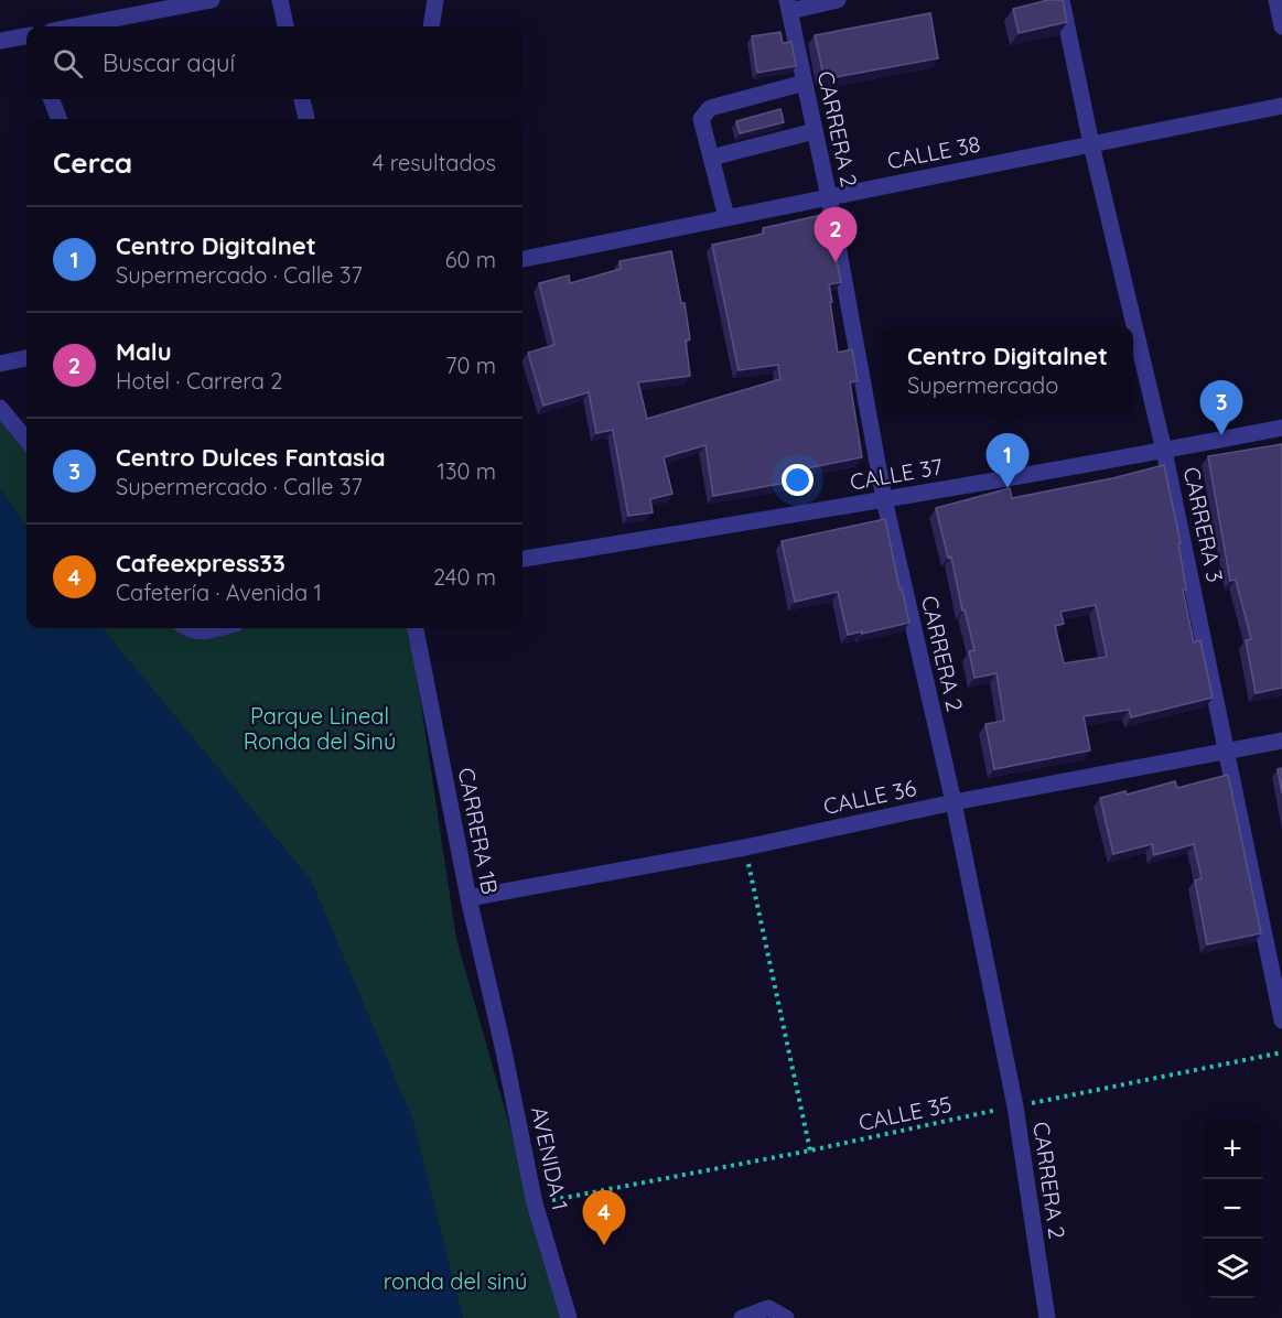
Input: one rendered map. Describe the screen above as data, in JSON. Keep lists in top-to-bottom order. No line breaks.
{"streets":{"street":["CARRERA 2","CALLE 38","CALLE 37","CARRERA 3","CALLE 36","CARRERA 1B","AVENIDA 1"],"path":["CALLE 35"]},"crossings":[["CARRERA 2","CALLE 38"],["CARRERA 2","CALLE 37"],["CARRERA 2","CALLE 36"],["CARRERA 2","CALLE 35"],["CALLE 38","CARRERA 3"],["CALLE 37","CARRERA 3"],["CARRERA 3","CALLE 36"],["CALLE 36","CARRERA 1B"],["CARRERA 1B","AVENIDA 1"],["CALLE 35","AVENIDA 1"]],"parks":["Parque Lineal Ronda del Sinú","ronda del sinú"],"page":{"search":"Buscar aquí","heading":["Cerca","4 resultados"],"list":[{"mark":"1","name":"Centro Digitalnet","note":"Supermercado · Calle 37","value":"60 m"},{"mark":"2","name":"Malu","note":"Hotel · Carrera 2","value":"70 m"},{"mark":"3","name":"Centro Dulces Fantasia","note":"Supermercado · Calle 37","value":"130 m"},{"mark":"4","name":"Cafeexpress33","note":"Cafetería · Avenida 1","value":"240 m"}],"pins":["2","3","1","4"],"popup":["Centro Digitalnet","Supermercado"],"map_buttons":["+","−"]}}
